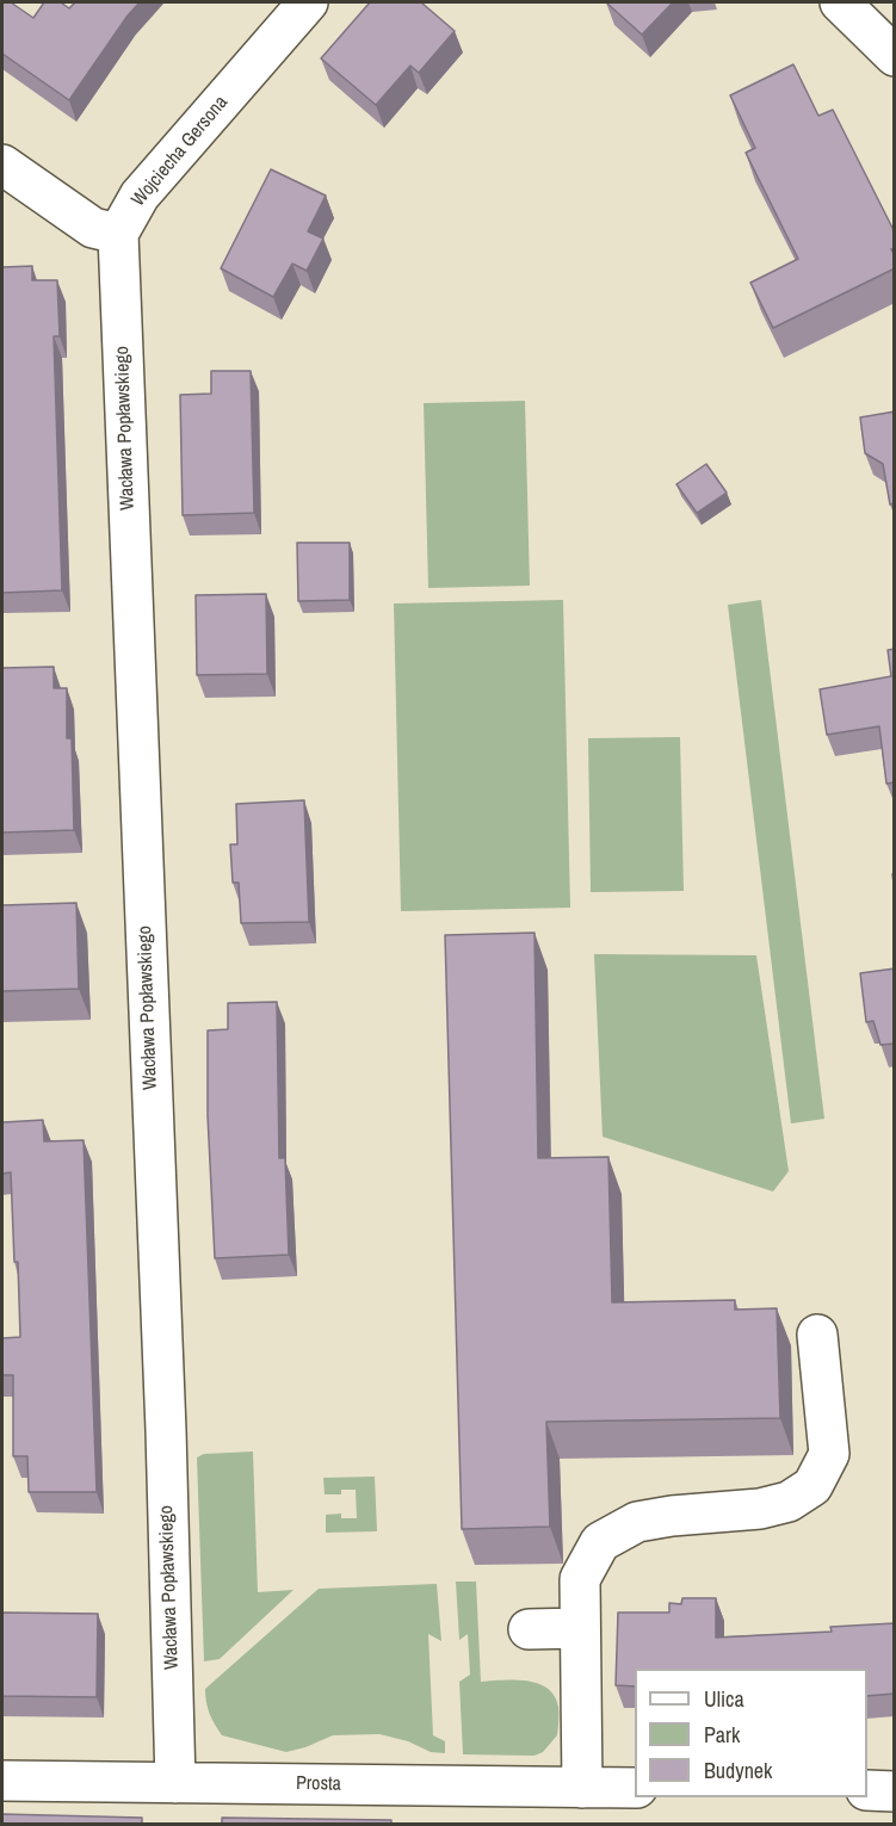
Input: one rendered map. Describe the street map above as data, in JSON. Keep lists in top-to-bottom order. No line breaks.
{"streets":{"street":["Wojciecha Gersona","Wacława Popławskiego","Prosta"]},"crossings":[["Wojciecha Gersona","Wacława Popławskiego"],["Wacława Popławskiego","Prosta"]],"legend":["Ulica","Park","Budynek"]}
